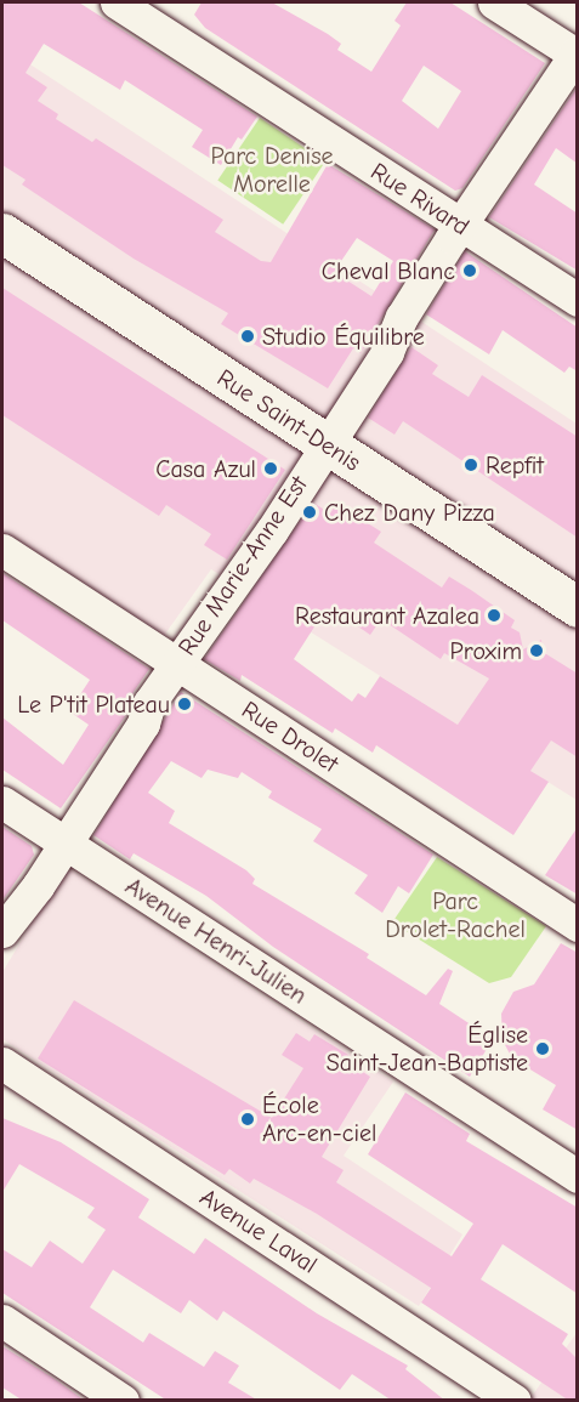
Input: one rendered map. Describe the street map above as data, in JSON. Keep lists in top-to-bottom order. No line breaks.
{"streets":{"main road":["Rue Saint-Denis"],"street":["Rue Rivard","Rue Marie-Anne Est","Rue Drolet","Avenue Henri-Julien","Avenue Laval"]},"crossings":[["Rue Rivard","Rue Marie-Anne Est"],["Rue Saint-Denis","Rue Marie-Anne Est"],["Rue Marie-Anne Est","Rue Drolet"],["Rue Marie-Anne Est","Avenue Henri-Julien"]],"parks":["Parc Denise Morelle","Parc Drolet-Rachel"],"places":["Cheval Blanc","Studio Équilibre","Repfit","Casa Azul","Chez Dany Pizza","Restaurant Azalea","Proxim","Le P'tit Plateau","Église Saint-Jean-Baptiste","École Arc-en-ciel"]}
